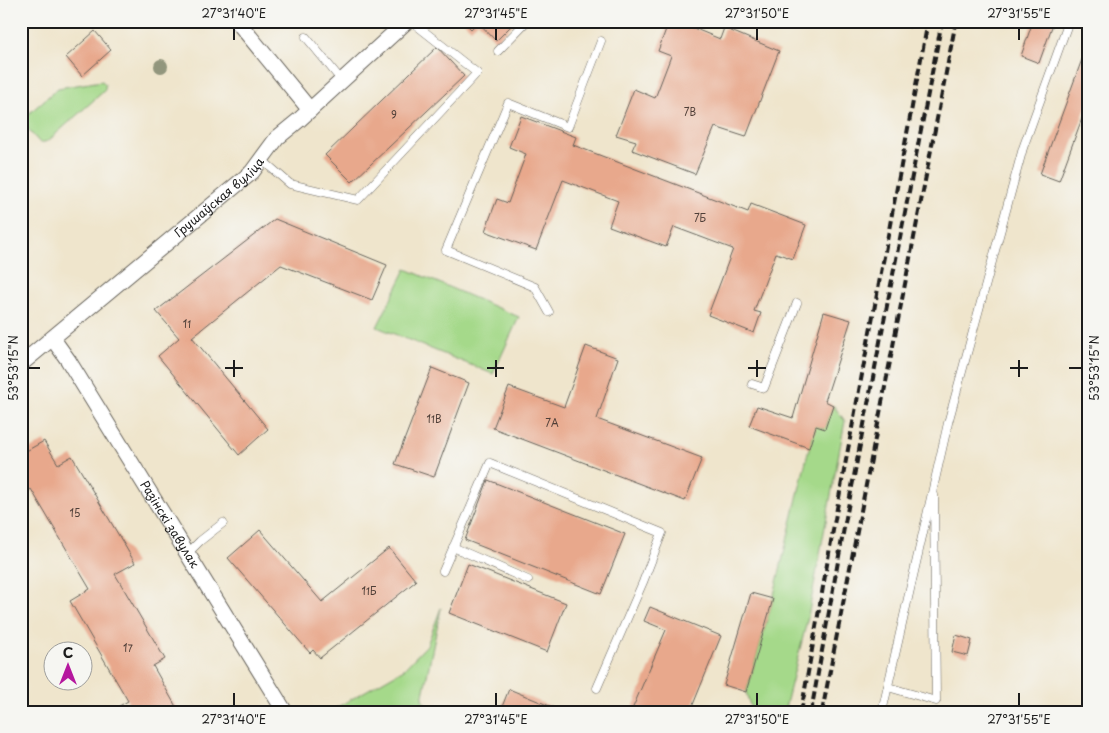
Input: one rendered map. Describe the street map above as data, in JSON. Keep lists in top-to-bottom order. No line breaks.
{"streets":{"street":["Грушаўская вуліца","Разінскі завулак"]},"crossings":[["Грушаўская вуліца","Разінскі завулак"]],"house_numbers":["7В","9","7Б","11","11В","7А","15","11Б","17"],"north":"top","coordinates":["27°31'40\"E","27°31'45\"E","27°31'50\"E","27°31'55\"E","53°53'15\"N"]}
